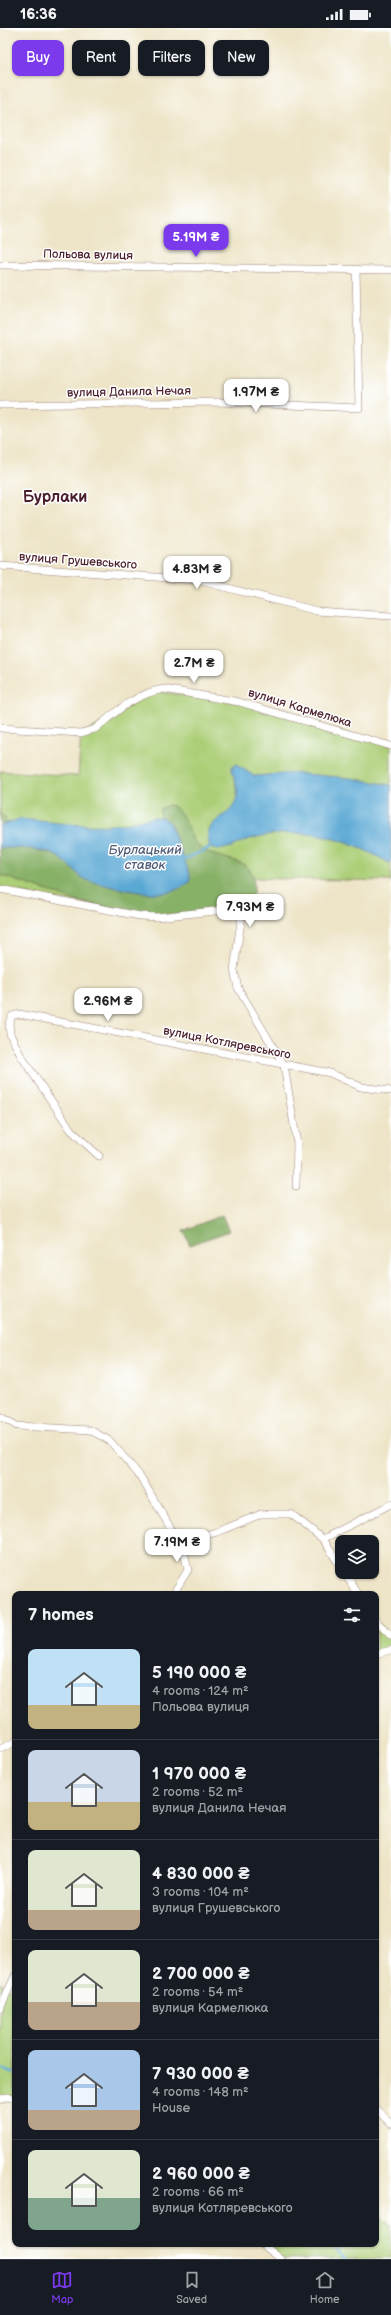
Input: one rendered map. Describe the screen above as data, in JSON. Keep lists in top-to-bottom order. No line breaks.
{"streets":{"street":["Польова вулиця","вулиця Данила Нечая","вулиця Грушевського","вулиця Кармелюка","вулиця Котляревського"]},"crossings":[["Польова вулиця","вулиця Данила Нечая"]],"districts":["Бурлаки"],"water":["Бурлацький ставок"],"page":{"status":"16:36","chip":["Buy","Rent","Filters","New"],"price":["5.19M ₴","1.97M ₴","4.83M ₴","2.7M ₴","7.93M ₴","2.96M ₴","7.19M ₴"],"heading":"7 homes","list":[{"name":"5 190 000 ₴","note":"4 rooms · 124 m² · Польова вулиця"},{"name":"1 970 000 ₴","note":"2 rooms · 52 m² · вулиця Данила Нечая"},{"name":"4 830 000 ₴","note":"3 rooms · 104 m² · вулиця Грушевського"},{"name":"2 700 000 ₴","note":"2 rooms · 54 m² · вулиця Кармелюка"},{"name":"7 930 000 ₴","note":"4 rooms · 148 m² · House"},{"name":"2 960 000 ₴","note":"2 rooms · 66 m² · вулиця Котляревського"}],"tabs":["Map","Saved","Home"]}}
